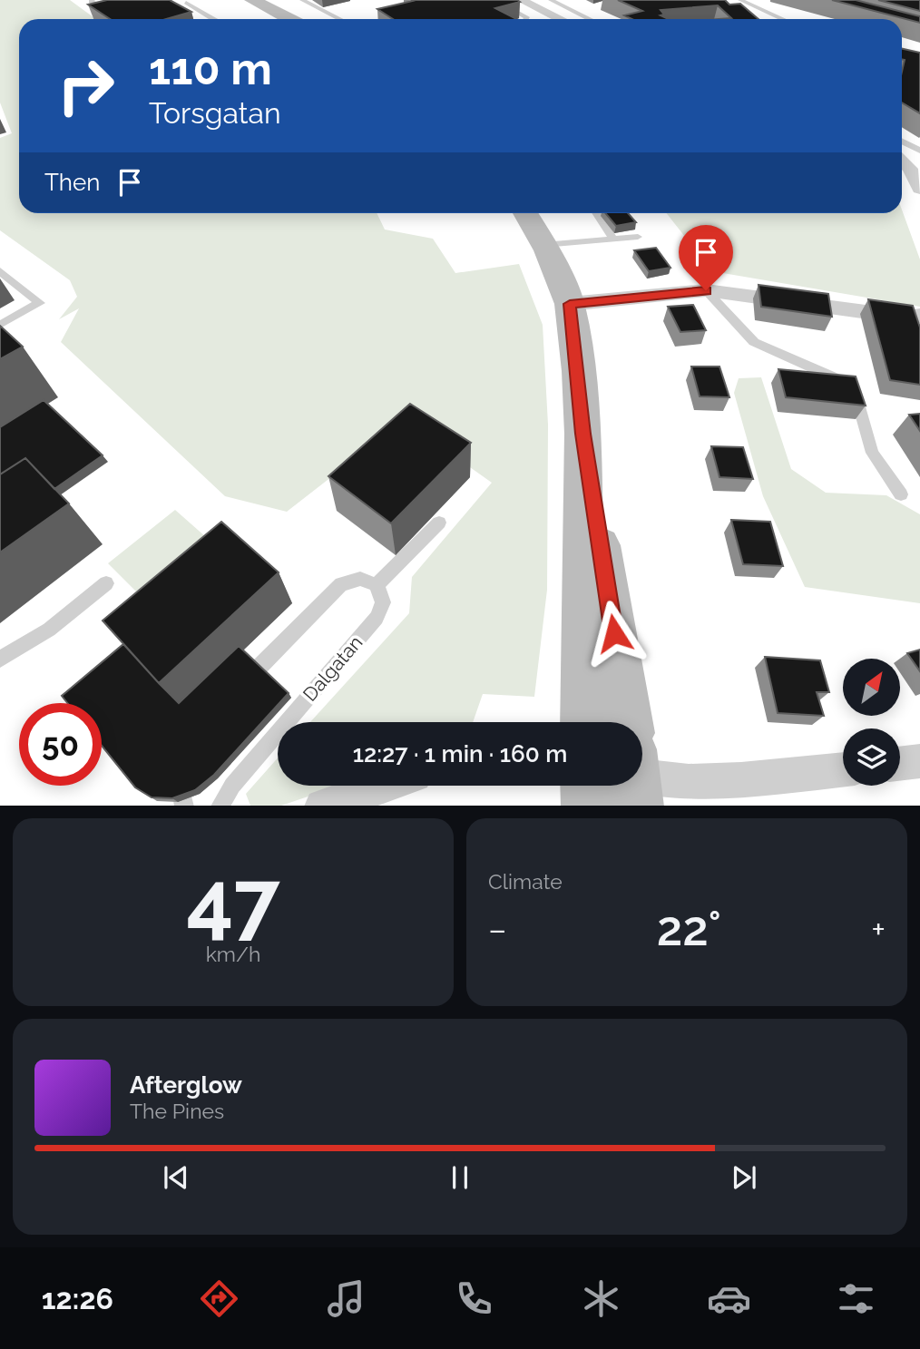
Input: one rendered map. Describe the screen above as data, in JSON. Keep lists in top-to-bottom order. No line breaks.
{"streets":{"lane":["Dalgatan"]},"north":"top right","page":{"turn":["110 m","Torsgatan"],"then":"Then","limit":"50","trip":"12:27 · 1 min · 160 m","tile":[["47","km/h"],"Climate"],"heat":["−","22°","+"],"song":["Afterglow","The Pines"],"tabs":"12:26"}}
